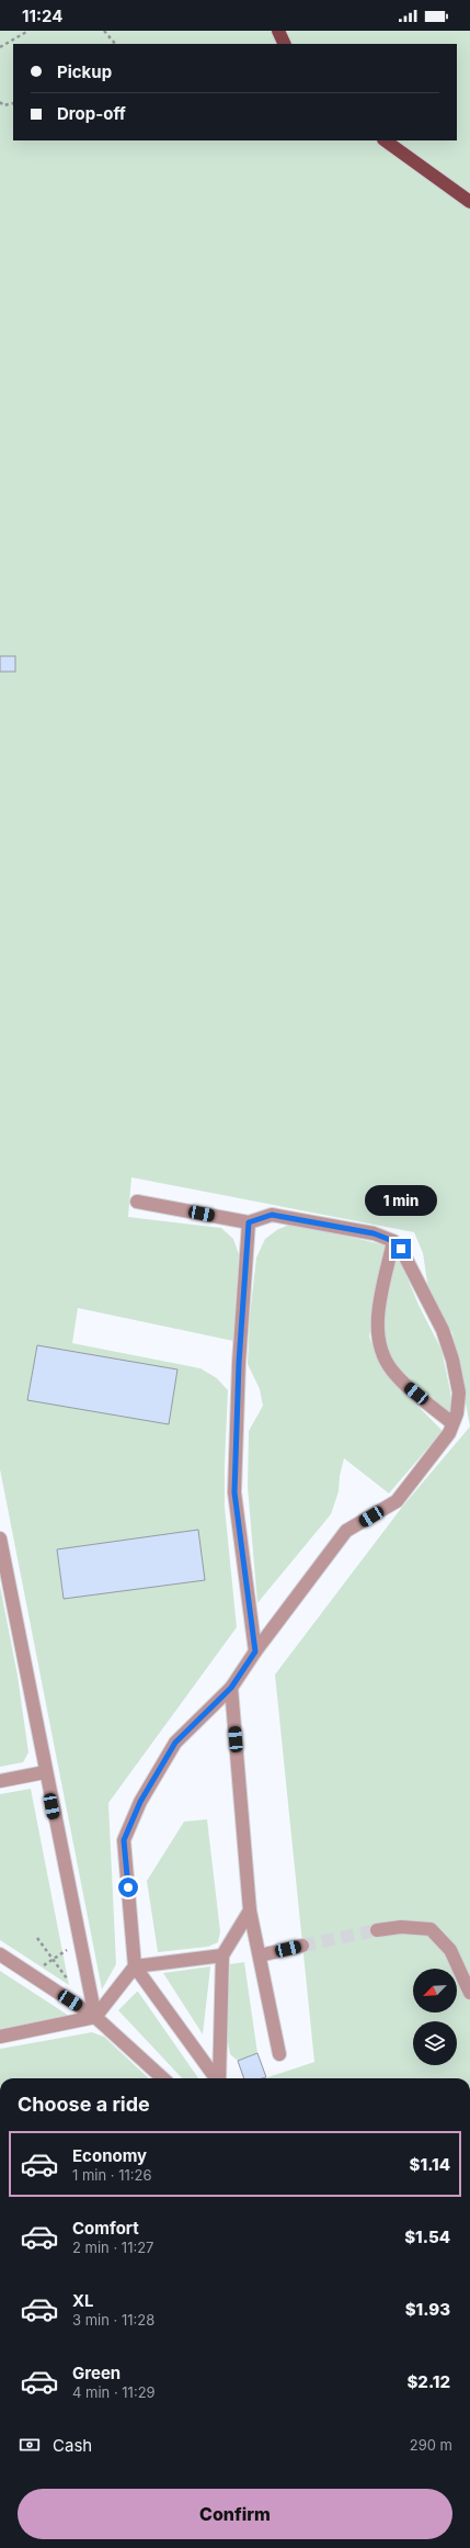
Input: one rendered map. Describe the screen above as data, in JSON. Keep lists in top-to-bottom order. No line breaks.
{"north":"bottom left","page":{"status":"11:24","banner":["Pickup","Drop-off"],"bubble":"1 min","heading":"Choose a ride","list":[{"name":"Economy","note":"1 min · 11:26","value":"$1.14"},{"name":"Comfort","note":"2 min · 11:27","value":"$1.54"},{"name":"XL","note":"3 min · 11:28","value":"$1.93"},{"name":"Green","note":"4 min · 11:29","value":"$2.12"}],"pay":["Cash","290 m"],"buttons":"Confirm"}}
